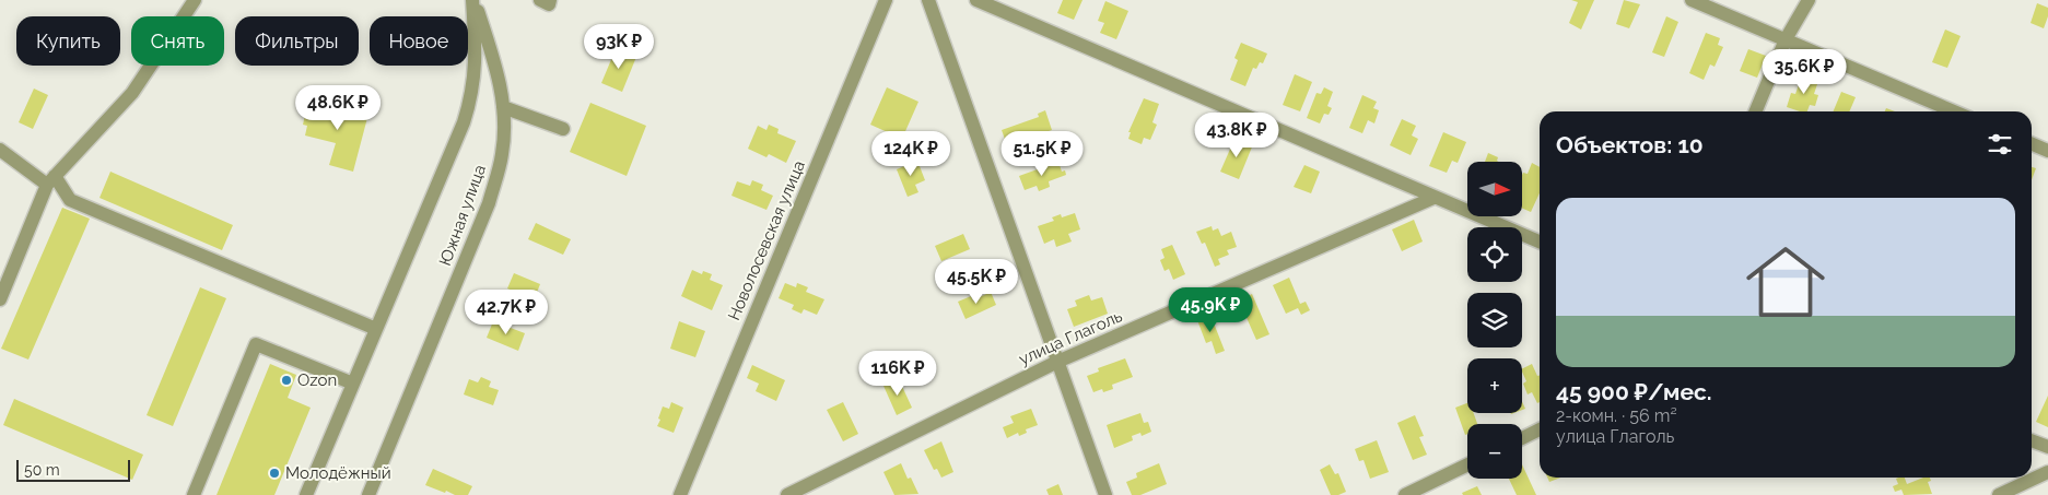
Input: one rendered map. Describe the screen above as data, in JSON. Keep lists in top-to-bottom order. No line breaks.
{"streets":{"street":["Южная улица","Новолосевская улица","улица Глаголь"]},"places":["Ozon","Молодёжный"],"scale_bar":"50 m","north":"right","page":{"chip":["Купить","Снять","Фильтры","Новое"],"price":["93K ₽","35.6K ₽","48.6K ₽","43.8K ₽","124K ₽","51.5K ₽","45.5K ₽","45.9K ₽","42.7K ₽","116K ₽"],"heading":"Объектов: 10","map_buttons":["+","−"],"list":[{"name":"45 900 ₽/мес.","note":"2-комн. · 56 m² · улица Глаголь"}],"scale":"50 m"}}
